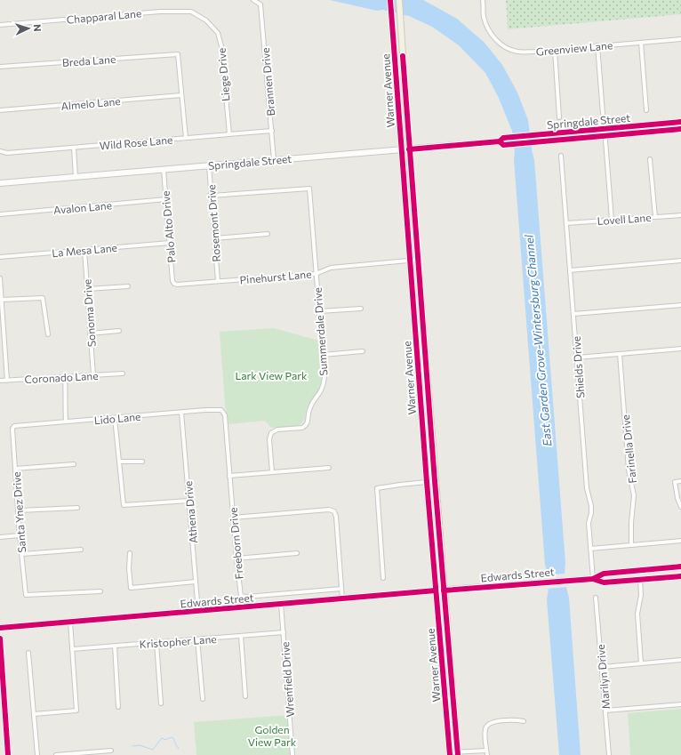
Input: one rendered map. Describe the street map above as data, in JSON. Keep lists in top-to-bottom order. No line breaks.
{"streets":{"main road":["Warner Avenue","Springdale Street","Edwards Street"],"street":["Chapparal Lane","Greenview Lane","Breda Lane","Liege Drive","Brannen Drive","Almelo Lane","Wild Rose Lane","Avalon Lane","Lovell Lane","Rosemont Drive","Palo Alto Drive","La Mesa Lane","Pinehurst Lane","Sonoma Drive","Summerdale Drive","Shields Drive","Coronado Lane","Lido Lane","Farinella Drive","Santa Ynez Drive","Athena Drive","Freeborn Drive","Kristopher Lane","Marilyn Drive","Wrenfield Drive"]},"crossings":[["Chapparal Lane","Liege Drive"],["Breda Lane","Almelo Lane"],["Liege Drive","Wild Rose Lane"],["Brannen Drive","Springdale Street"],["Brannen Drive","Wild Rose Lane"],["Warner Avenue","Springdale Street"],["Warner Avenue","Pinehurst Lane"],["Warner Avenue","Edwards Street"],["Springdale Street","Rosemont Drive"],["Springdale Street","Palo Alto Drive"],["Avalon Lane","Palo Alto Drive"],["Lovell Lane","Shields Drive"],["Rosemont Drive","Pinehurst Lane"],["Rosemont Drive","Summerdale Drive"],["Palo Alto Drive","La Mesa Lane"],["Palo Alto Drive","Pinehurst Lane"],["La Mesa Lane","Sonoma Drive"],["Pinehurst Lane","Summerdale Drive"],["Sonoma Drive","Coronado Lane"],["Shields Drive","Edwards Street"],["Lido Lane","Santa Ynez Drive"],["Lido Lane","Athena Drive"],["Lido Lane","Freeborn Drive"],["Athena Drive","Edwards Street"],["Edwards Street","Wrenfield Drive"],["Kristopher Lane","Wrenfield Drive"]],"water":["East Garden Grove-Wintersburg Channel"],"parks":["Lark View Park","Golden View Park"],"north":"right"}
